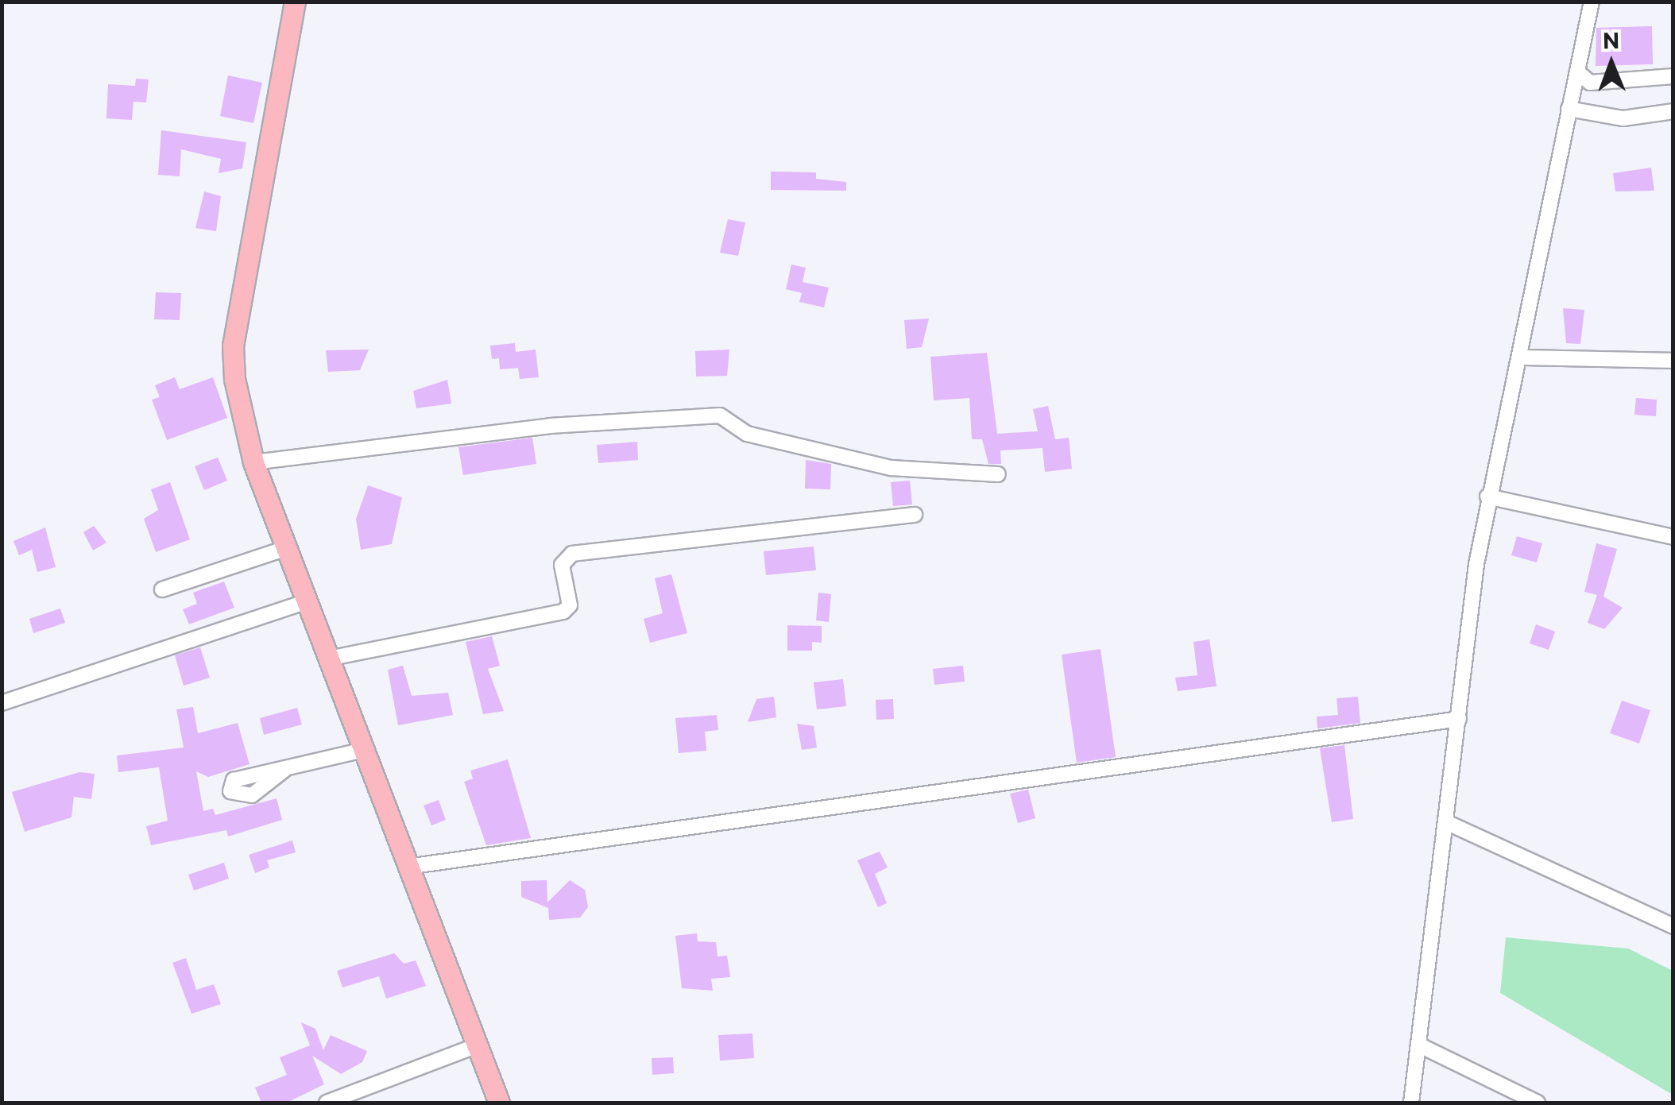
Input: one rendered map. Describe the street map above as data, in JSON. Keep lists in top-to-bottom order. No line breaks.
{"north":"top"}
